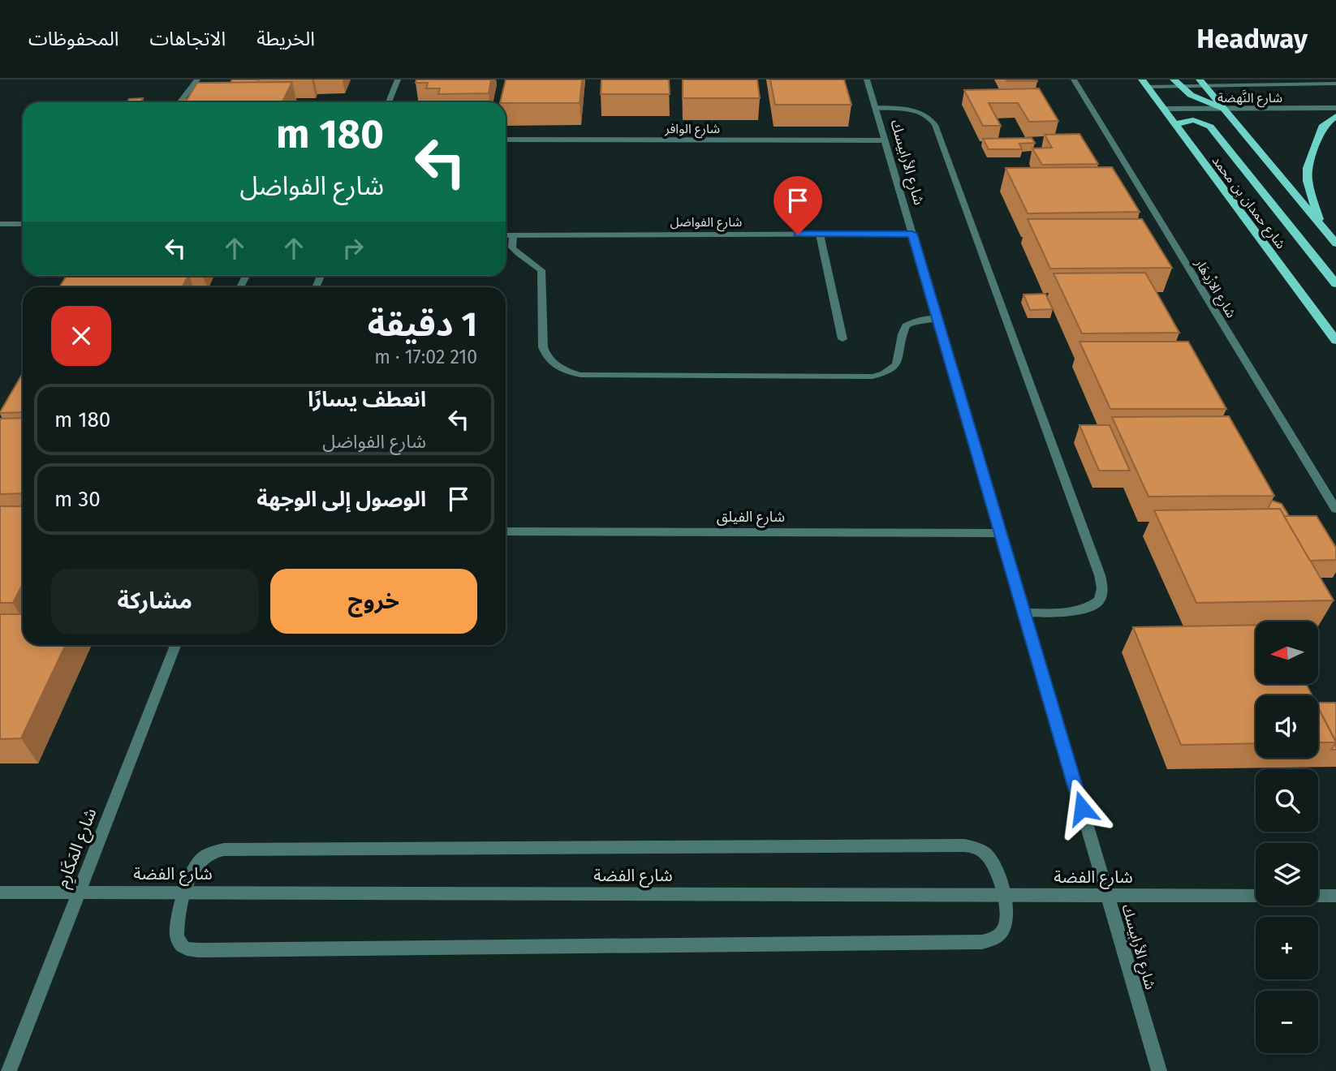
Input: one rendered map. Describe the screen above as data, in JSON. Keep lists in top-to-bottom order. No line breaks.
{"streets":{"main road":["شارع حمدان بن محمد"],"street":["شارع النَّهضة","شارع الوافر","شارع الأرابيسك","شارع الفواضل","شارع الازْدِهَار","شارع الفيلق","شارع المَكَارِم","شارع الفضة"]},"crossings":[["شارع النَّهضة","شارع حمدان بن محمد"],["شارع الوافر","شارع الأرابيسك"],["شارع الأرابيسك","شارع الفواضل"],["شارع الأرابيسك","شارع الفيلق"],["شارع الأرابيسك","شارع الفضة"],["شارع المَكَارِم","شارع الفضة"]],"north":"left","page":{"header":"Headway","nav":["الخريطة","الاتجاهات","المحفوظات"],"turn":["180 m","شارع الفواضل"],"heading":["1 دقيقة","210 m · 17:02"],"list":[{"name":"انعطف يسارًا","note":"شارع الفواضل","value":"180 m"},{"name":"الوصول إلى الوجهة","value":"30 m"}],"buttons":["خروج","مشاركة"],"map_buttons":["+","−"]}}
